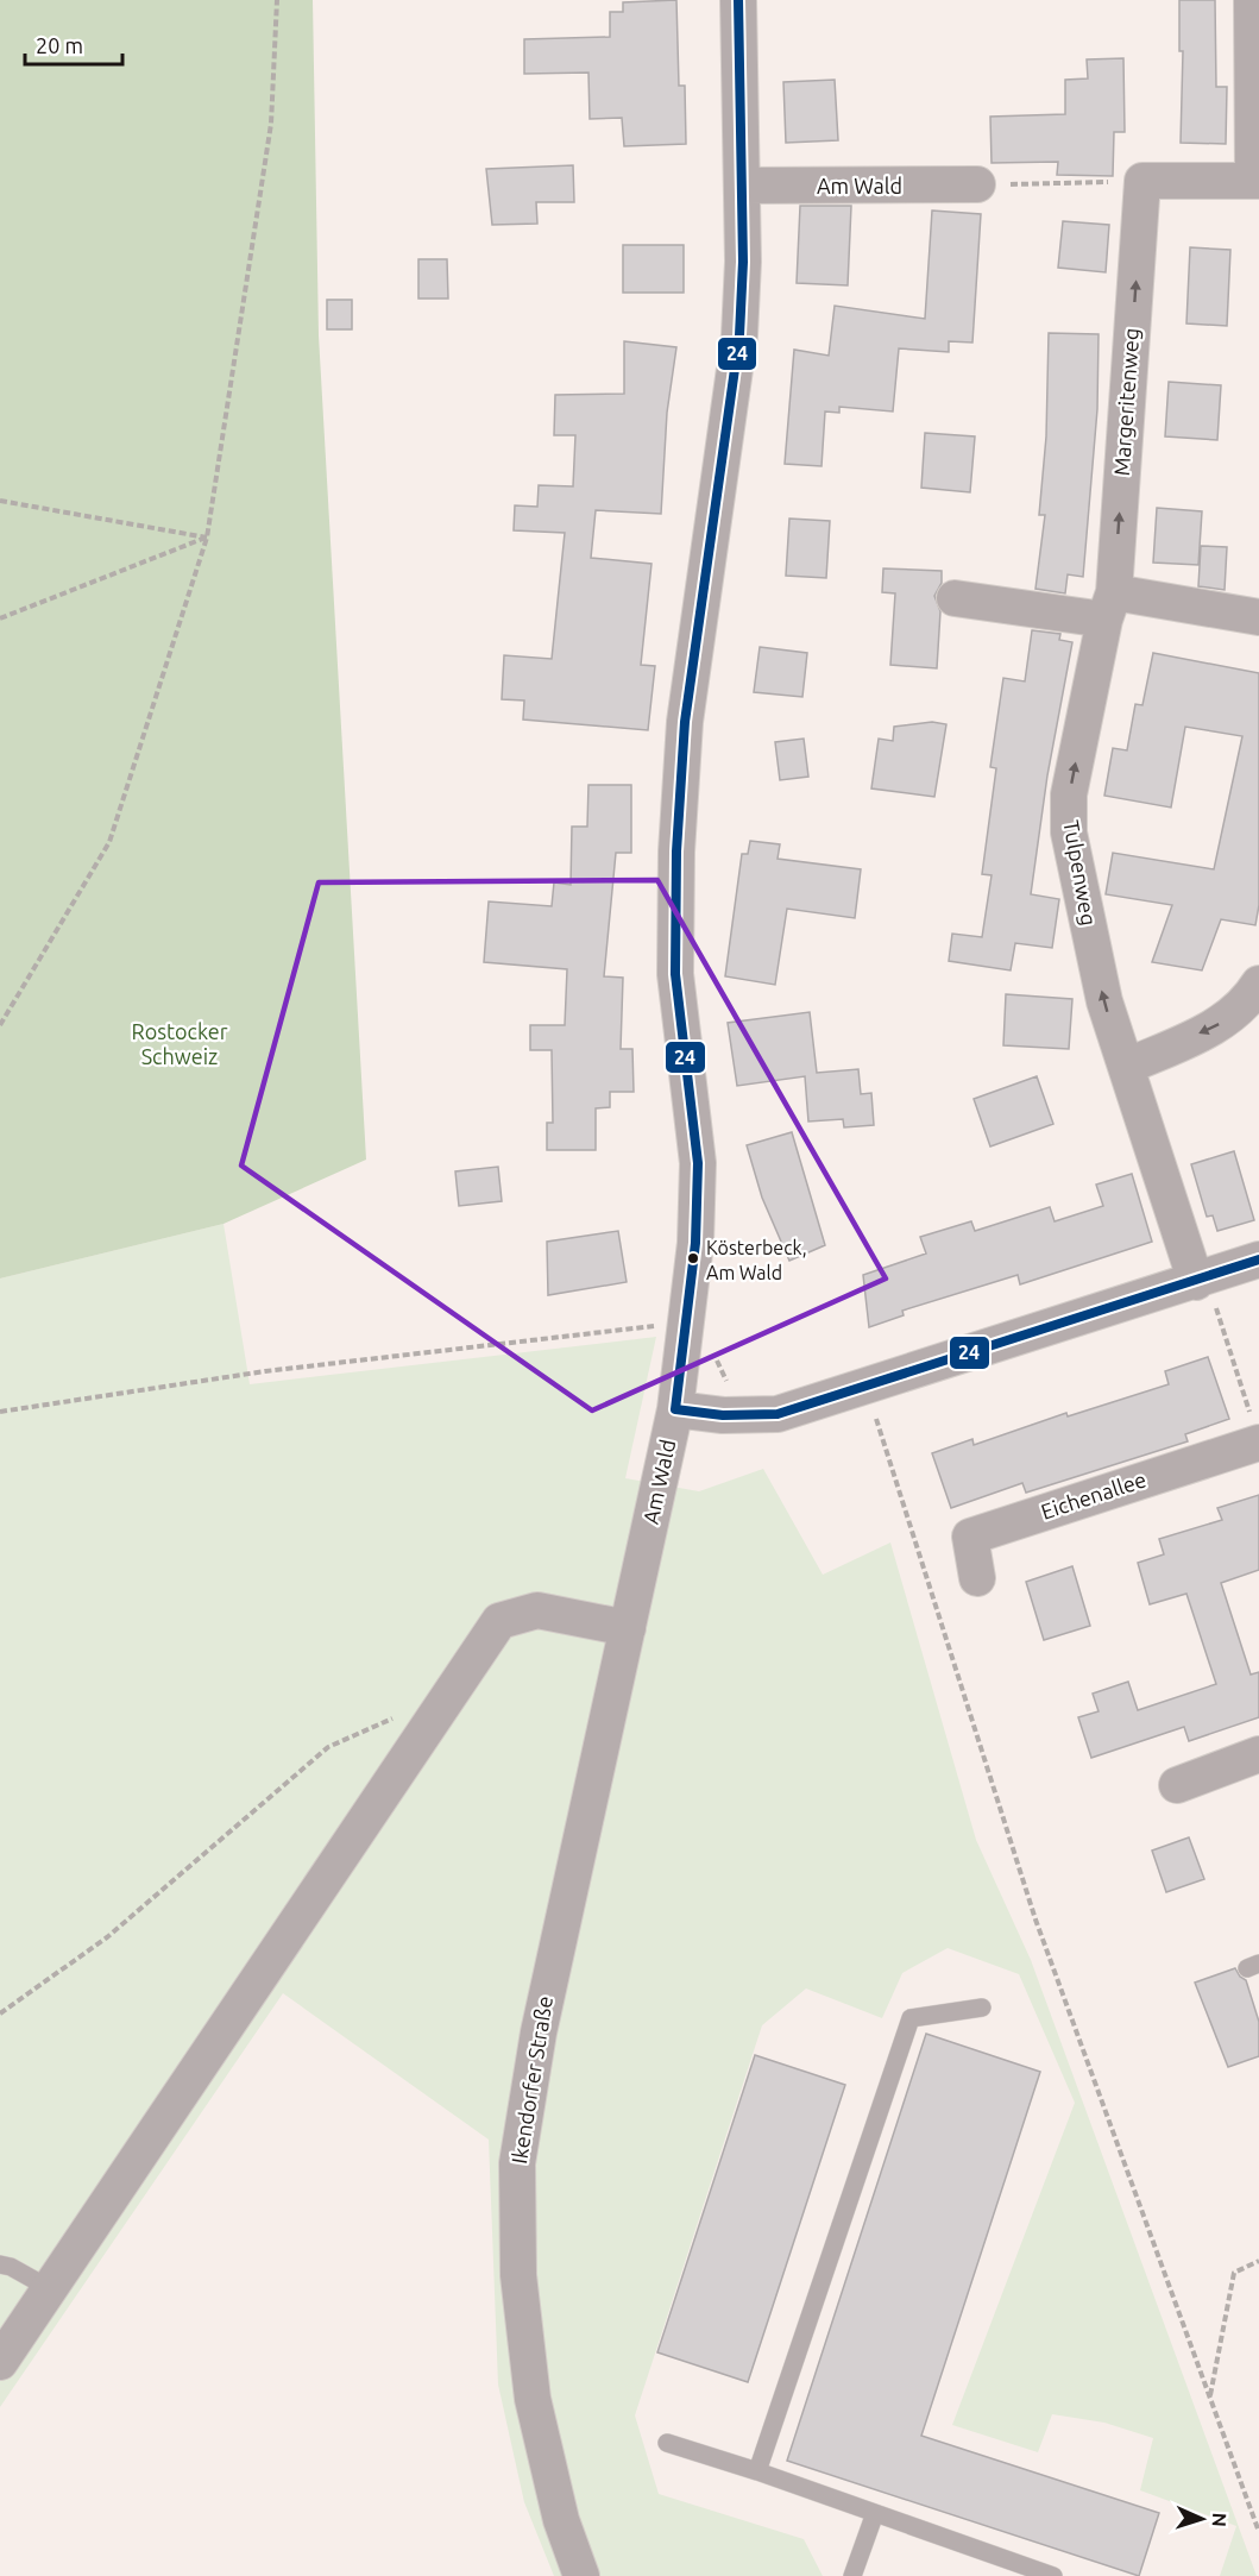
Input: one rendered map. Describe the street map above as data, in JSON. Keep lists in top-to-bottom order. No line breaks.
{"streets":{"street":["Am Wald","Margeritenweg","Tulpenweg","Eichenallee","Ikendorfer Straße"]},"crossings":[["Am Wald","Ikendorfer Straße"],["Margeritenweg","Tulpenweg"]],"one_way":["Margeritenweg","Tulpenweg"],"parks":["Rostocker Schweiz"],"places":["Kösterbeck, Am Wald"],"lines":["transit line 24"],"scale_bar":"20 m","north":"right"}
